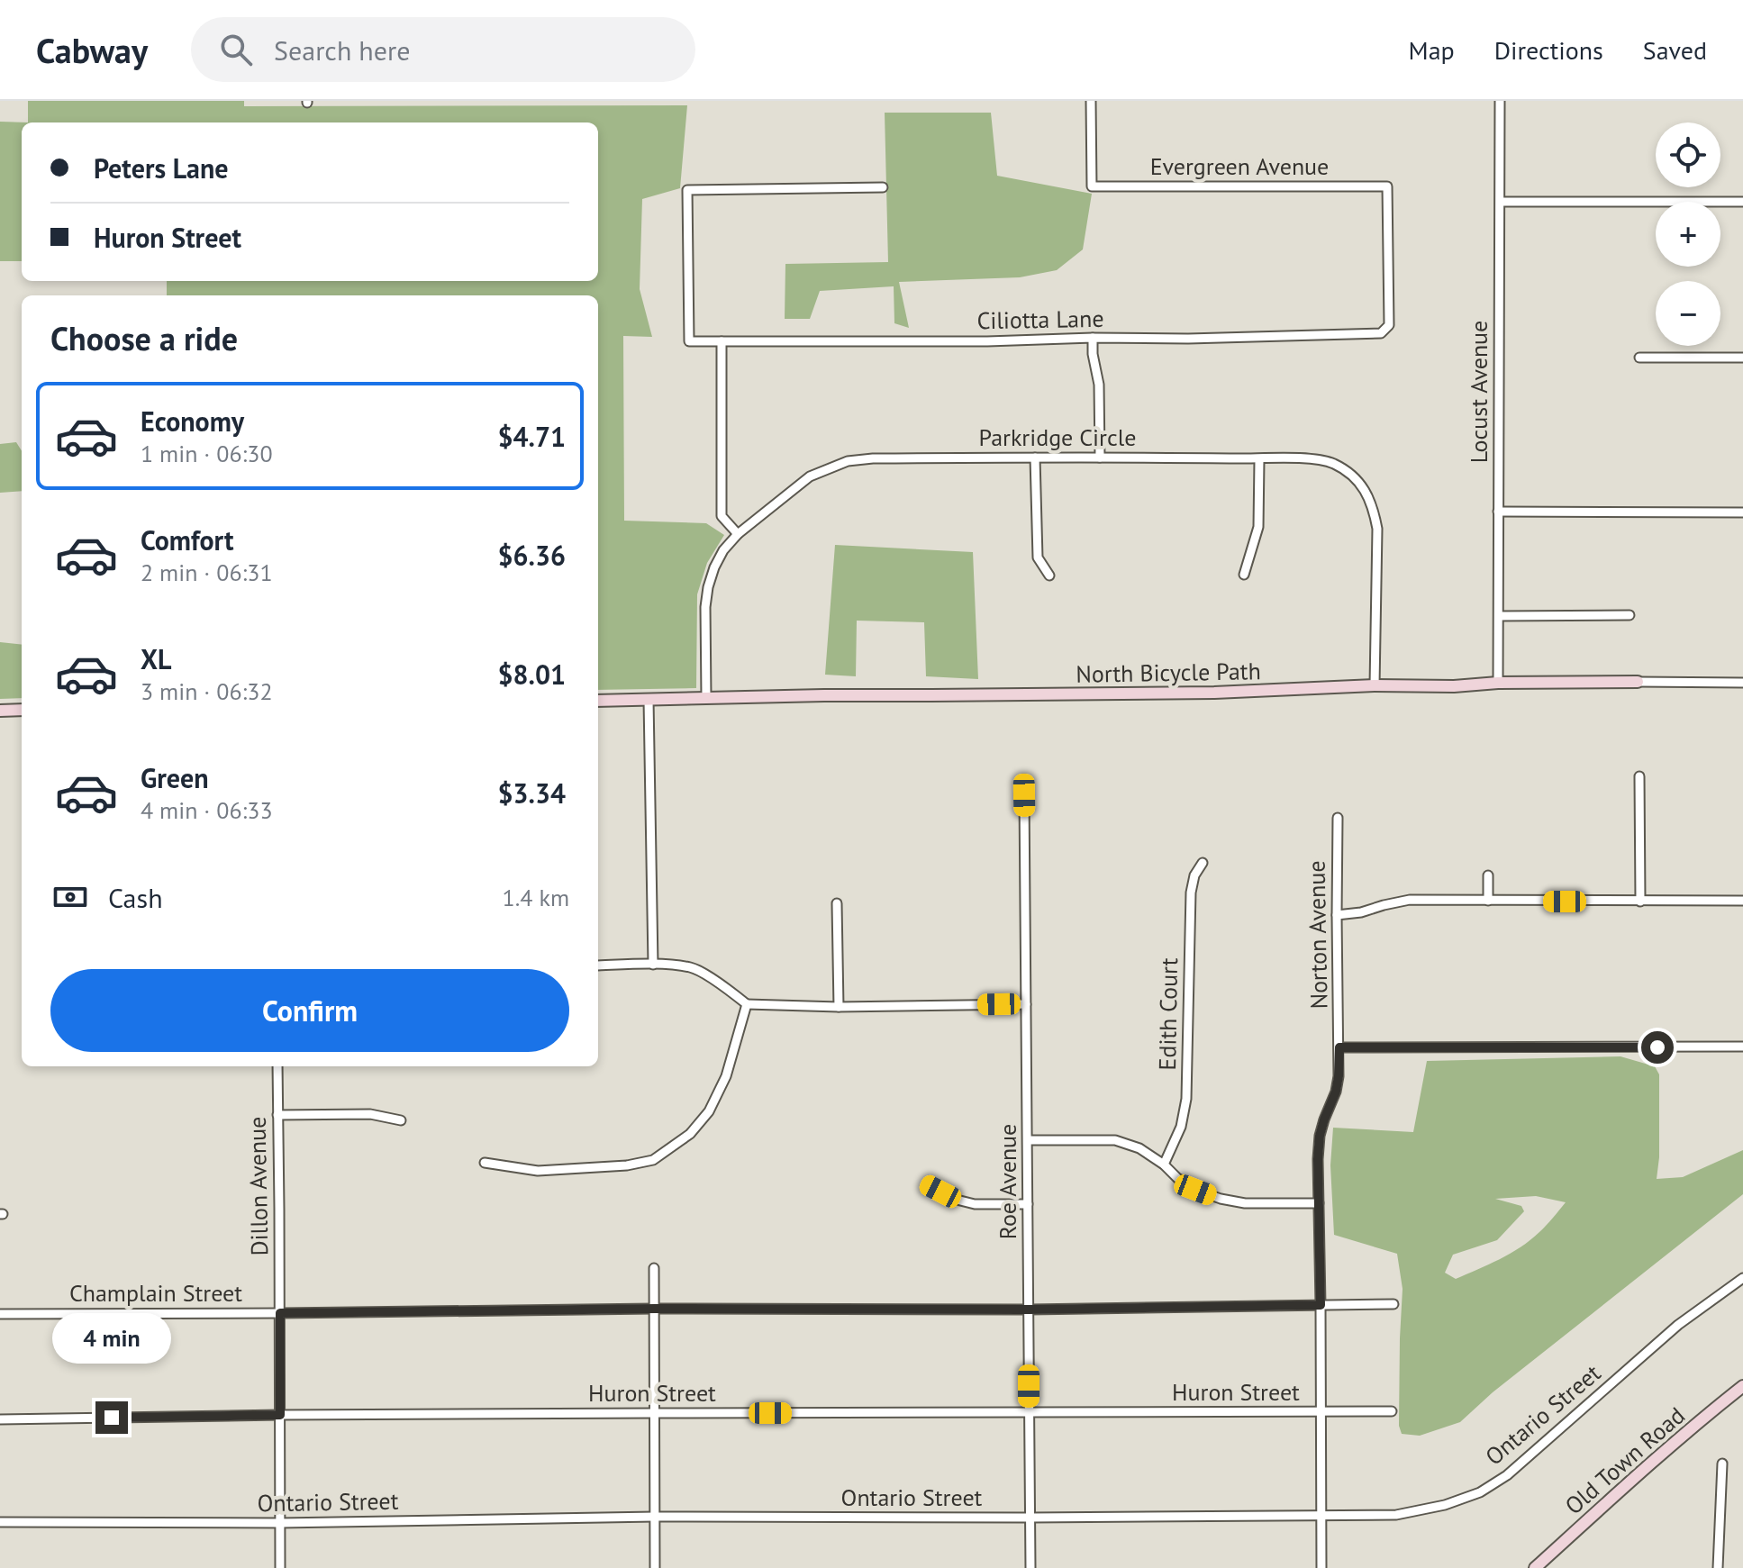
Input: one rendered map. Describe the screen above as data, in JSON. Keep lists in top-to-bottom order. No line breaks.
{"streets":{"street":["Evergreen Avenue","Ciliotta Lane","Locust Avenue","Parkridge Circle","North Bicycle Path","Norton Avenue","Edith Court","Roe Avenue","Dillon Avenue","Champlain Street","Huron Street","Ontario Street","Old Town Road"]},"crossings":[["Evergreen Avenue","Ciliotta Lane"],["Locust Avenue","North Bicycle Path"],["Parkridge Circle","North Bicycle Path"],["Norton Avenue","Champlain Street"],["Norton Avenue","Huron Street"],["Norton Avenue","Ontario Street"],["Roe Avenue","Champlain Street"],["Roe Avenue","Huron Street"],["Roe Avenue","Ontario Street"],["Dillon Avenue","Champlain Street"],["Dillon Avenue","Huron Street"],["Dillon Avenue","Ontario Street"]],"page":{"header":"Cabway","search":"Search here","nav":["Map","Directions","Saved"],"map_buttons":["+","−"],"banner":["Peters Lane","Huron Street"],"heading":"Choose a ride","list":[{"name":"Economy","note":"1 min · 06:30","value":"$4.71"},{"name":"Comfort","note":"2 min · 06:31","value":"$6.36"},{"name":"XL","note":"3 min · 06:32","value":"$8.01"},{"name":"Green","note":"4 min · 06:33","value":"$3.34"}],"pay":["Cash","1.4 km"],"buttons":"Confirm","bubble":"4 min"}}
